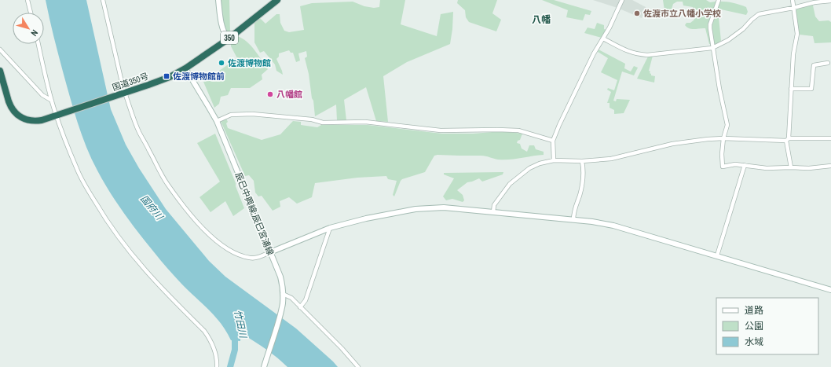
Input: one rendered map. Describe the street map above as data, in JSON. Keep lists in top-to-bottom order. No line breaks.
{"streets":{"highway":["350","国道350号"],"street":["辰巳中興線;辰巳宮浦線"]},"crossings":[["国道350号","辰巳中興線;辰巳宮浦線"]],"districts":["八幡"],"water":["国府川","竹田川"],"places":{"other":["佐渡市立八幡小学校","佐渡博物館","八幡館"],"transit":["佐渡博物館前"]},"legend":["道路","公園","水域"],"north":"bottom right"}
